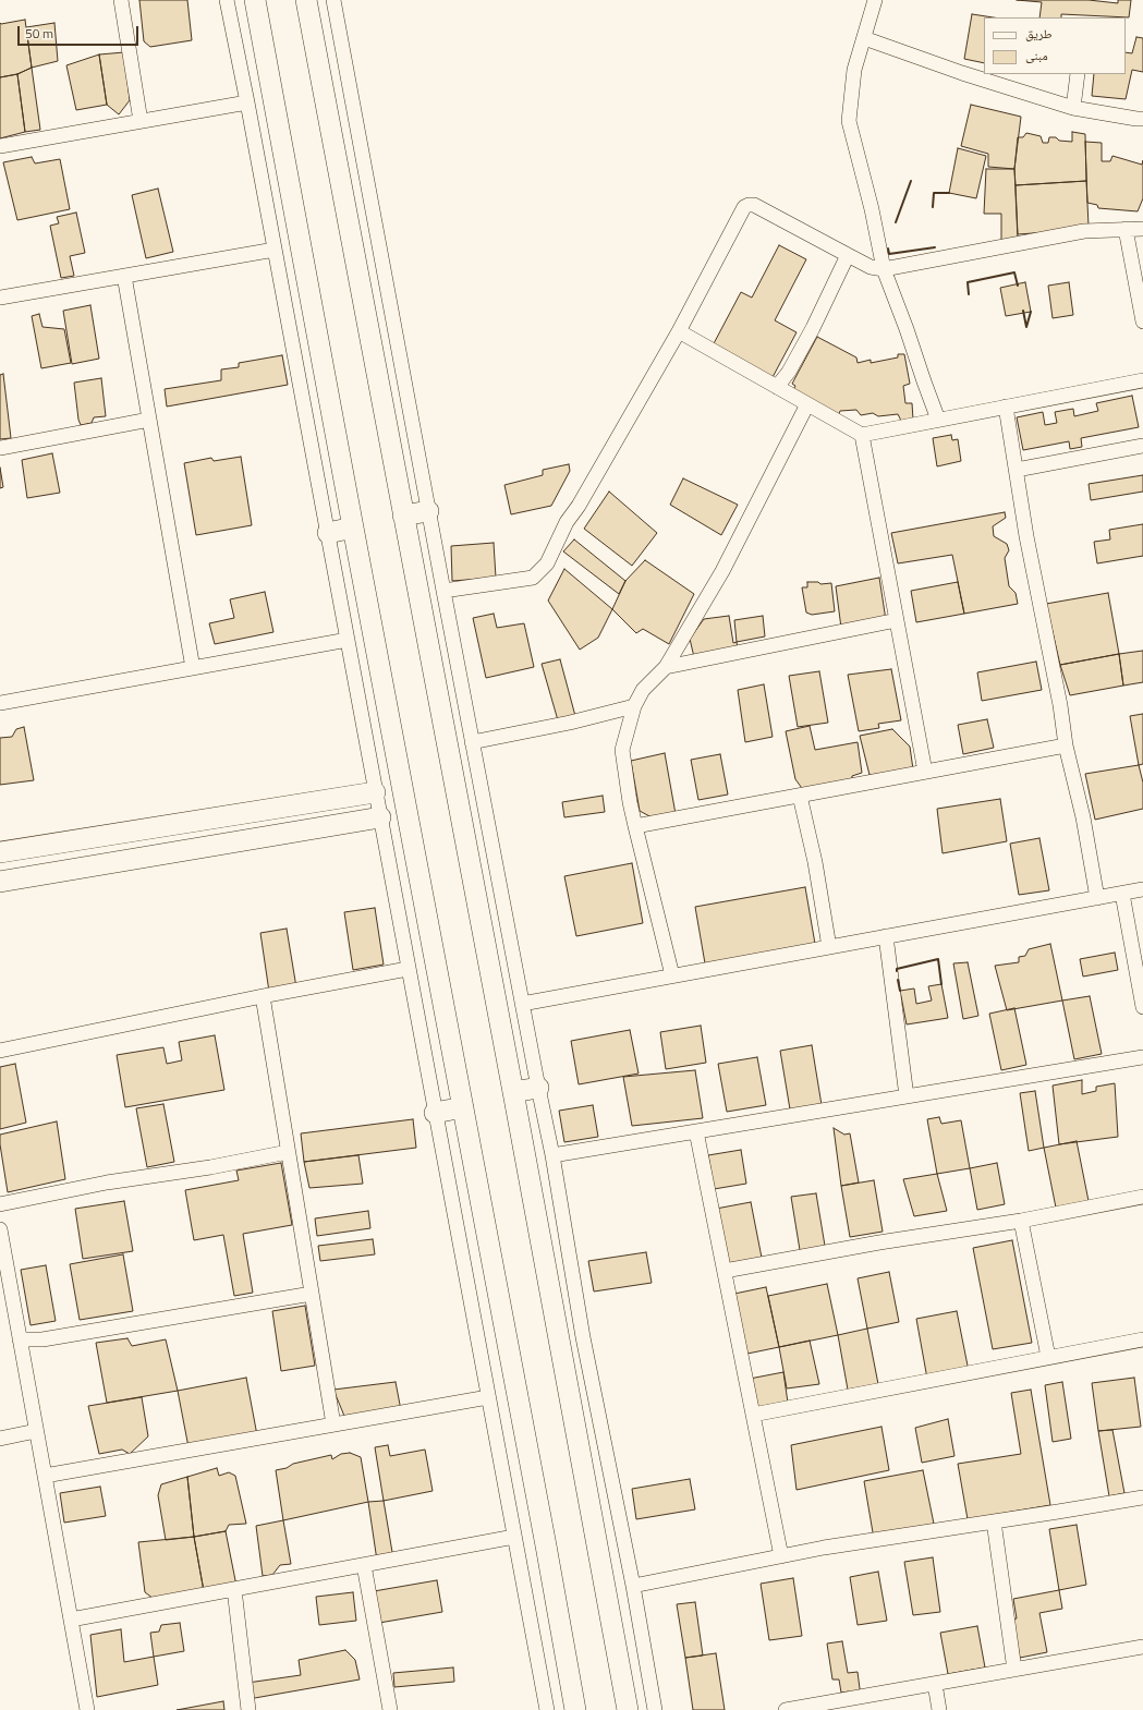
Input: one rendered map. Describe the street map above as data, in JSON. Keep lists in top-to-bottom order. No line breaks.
{"legend":["طريق","مبنى"],"scale_bar":"50 m"}
